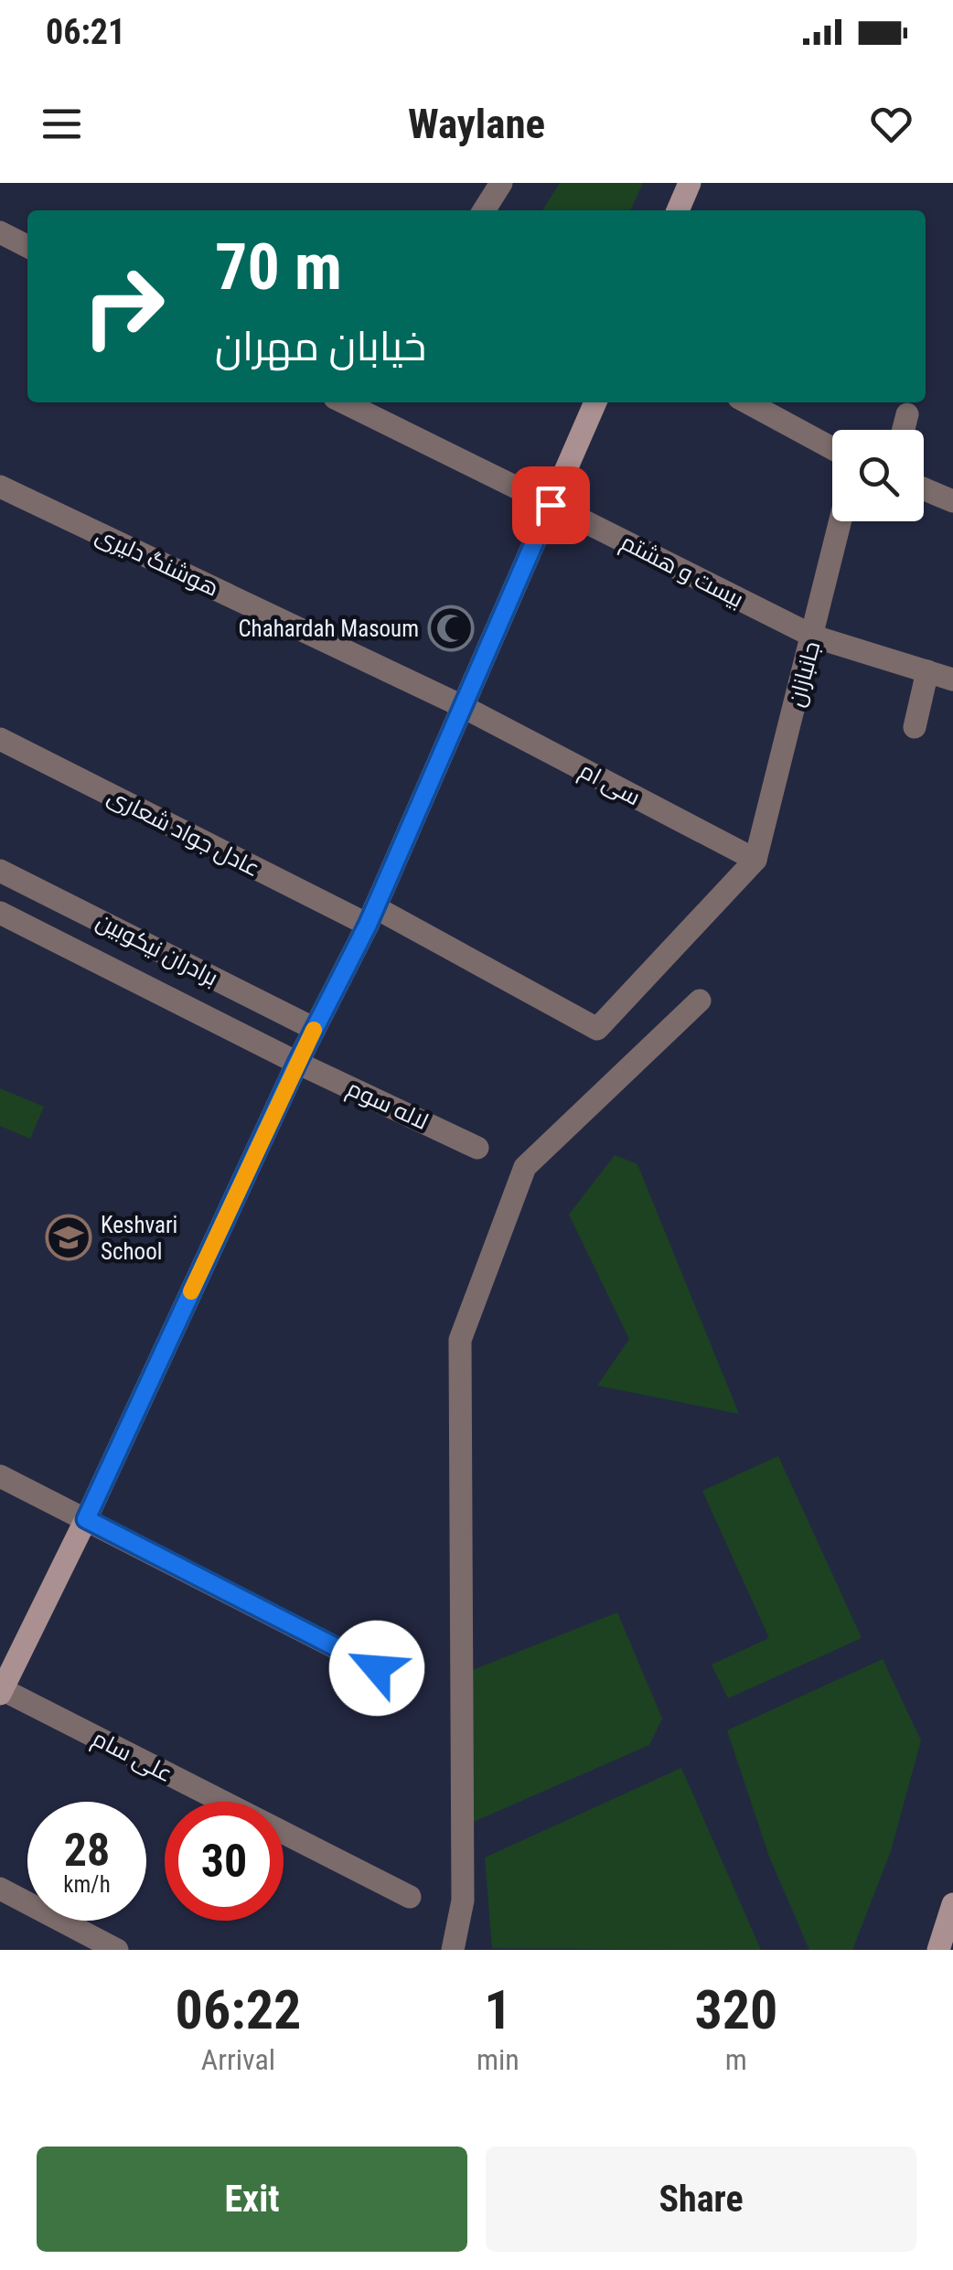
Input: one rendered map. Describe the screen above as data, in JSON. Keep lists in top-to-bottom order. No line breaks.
{"streets":{"street":["هوشنگ دلیری","بیست و هشتم","جانبازان","سی ام","عادل جواد شعاری","برادران نیکوبین","لاله سوم","علی سام"]},"crossings":[["هوشنگ دلیری","سی ام"],["بیست و هشتم","جانبازان"],["جانبازان","سی ام"],["جانبازان","عادل جواد شعاری"],["سی ام","عادل جواد شعاری"],["برادران نیکوبین","لاله سوم"]],"places":{"mosque":["Chahardah Masoum"],"school or university":["Keshvari School"]},"page":{"status":"06:21","header":"Waylane","turn":["70 m","خیابان مهران"],"speed":"28 km/h","limit":"30","eta":["06:22","Arrival","1","min","320","m"],"buttons":["Exit","Share"]}}
